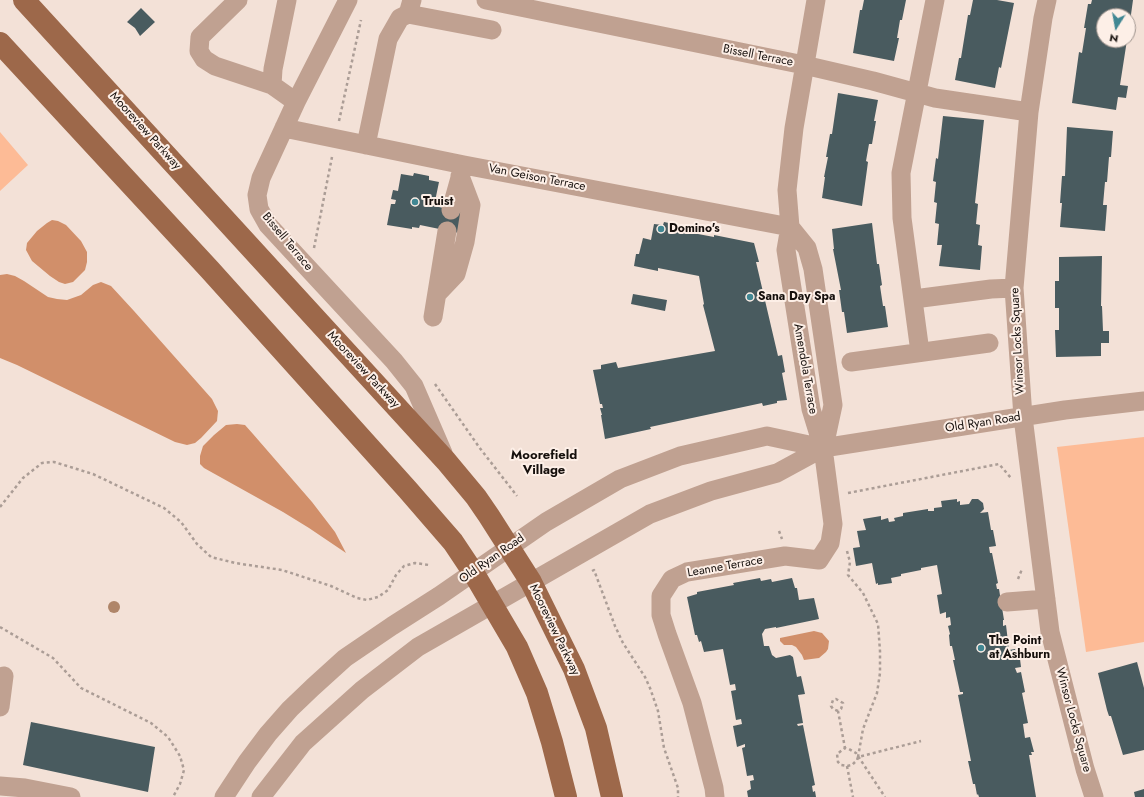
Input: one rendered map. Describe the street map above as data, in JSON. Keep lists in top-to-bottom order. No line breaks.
{"streets":{"main road":["Mooreview Parkway"],"street":["Bissell Terrace","Van Geison Terrace","Winsor Locks Square","Amendola Terrace","Old Ryan Road","Leanne Terrace"]},"crossings":[["Bissell Terrace","Mooreview Parkway"],["Bissell Terrace","Van Geison Terrace"],["Bissell Terrace","Winsor Locks Square"],["Mooreview Parkway","Old Ryan Road"],["Van Geison Terrace","Amendola Terrace"],["Winsor Locks Square","Old Ryan Road"],["Amendola Terrace","Old Ryan Road"],["Amendola Terrace","Leanne Terrace"],["Old Ryan Road","Leanne Terrace"]],"districts":["Moorefield Village"],"places":["Truist","Domino's","Sana Day Spa","The Point at Ashburn"],"north":"bottom"}
